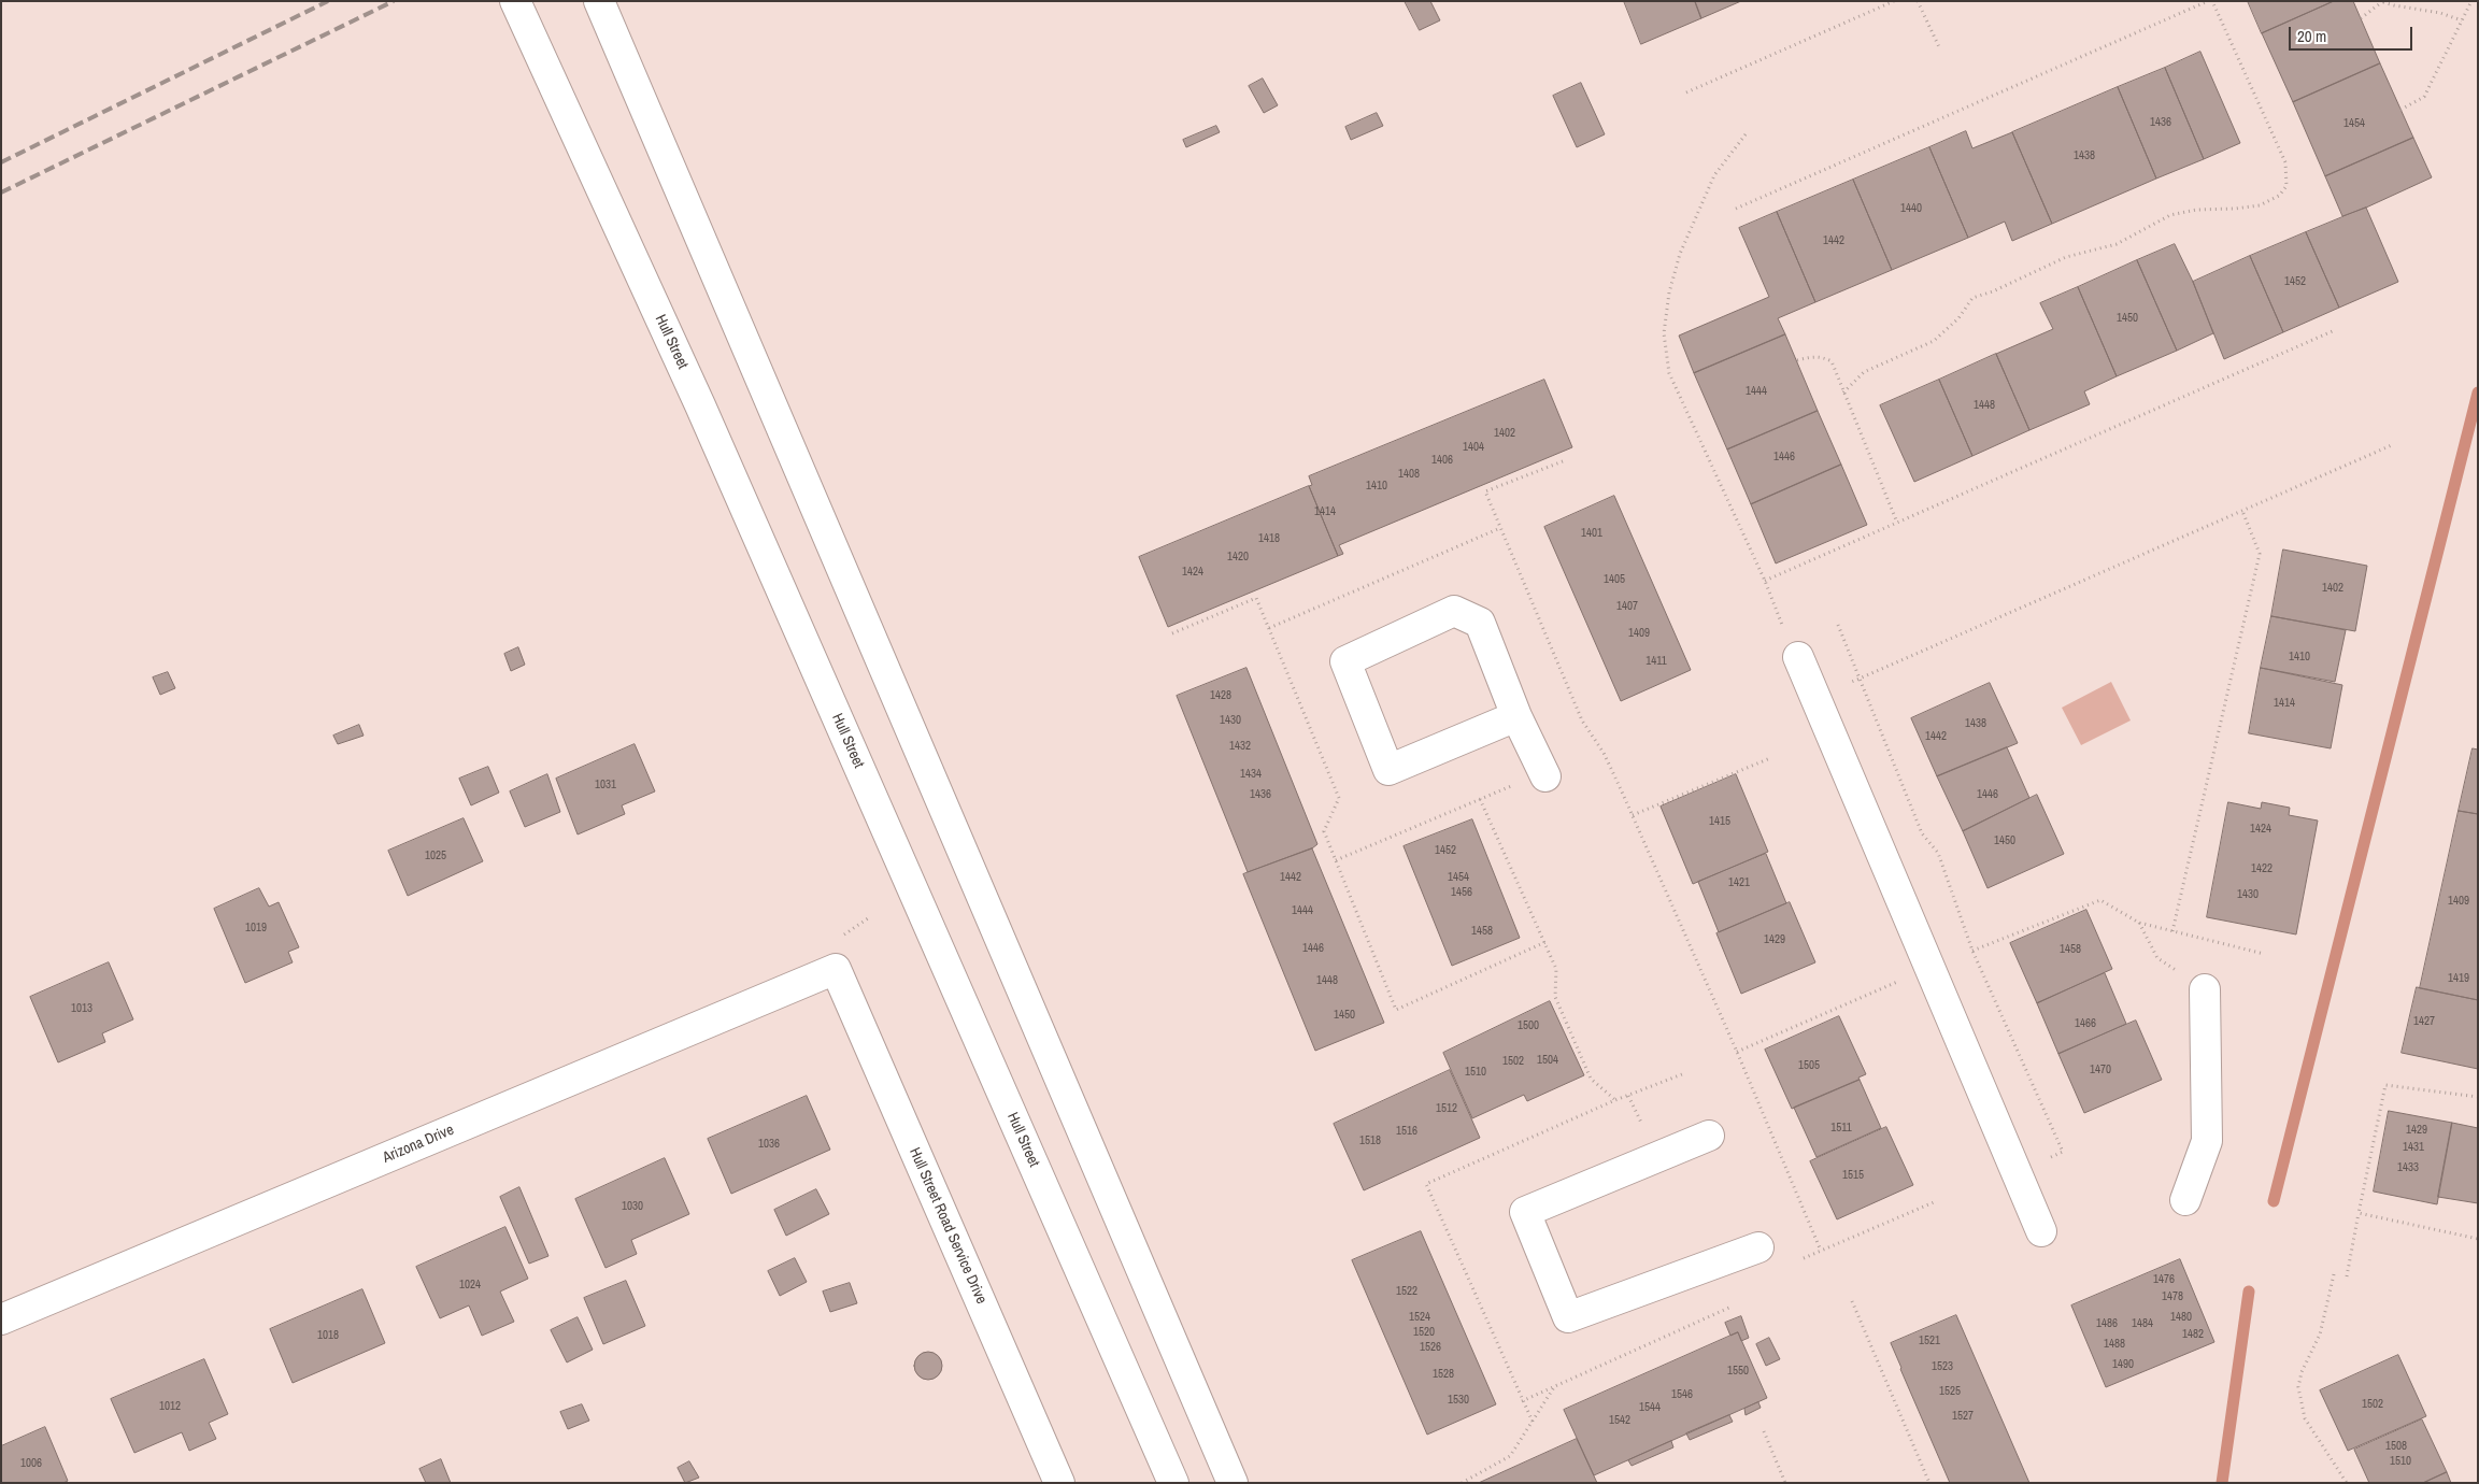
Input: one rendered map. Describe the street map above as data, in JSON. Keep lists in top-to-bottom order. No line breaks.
{"streets":{"main road":["Hull Street","Arizona Drive","Hull Street Road Service Drive"]},"crossings":[["Arizona Drive","Hull Street Road Service Drive"]],"house_numbers":["1436","1454","1438","1440","1442","1452","1450","1444","1448","1402","1404","1446","1406","1408","1410","1414","1401","1418","1420","1424","1405","1402","1407","1409","1410","1411","1428","1414","1430","1438","1442","1432","1434","1031","1436","1446","1415","1424","1450","1452","1025","1422","1442","1454","1421","1456","1430","1409","1444","1019","1458","1429","1446","1458","1419","1448","1013","1450","1427","1466","1500","1504","1502","1505","1470","1510","1512","1511","1429","1516","1518","1036","1431","1433","1515","1030","1476","1024","1522","1478","1524","1480","1486","1484","1520","1482","1018","1521","1488","1526","1490","1523","1550","1528","1525","1546","1530","1502","1012","1544","1527","1542","1508","1510","1006"],"scale_bar":"20 m"}
